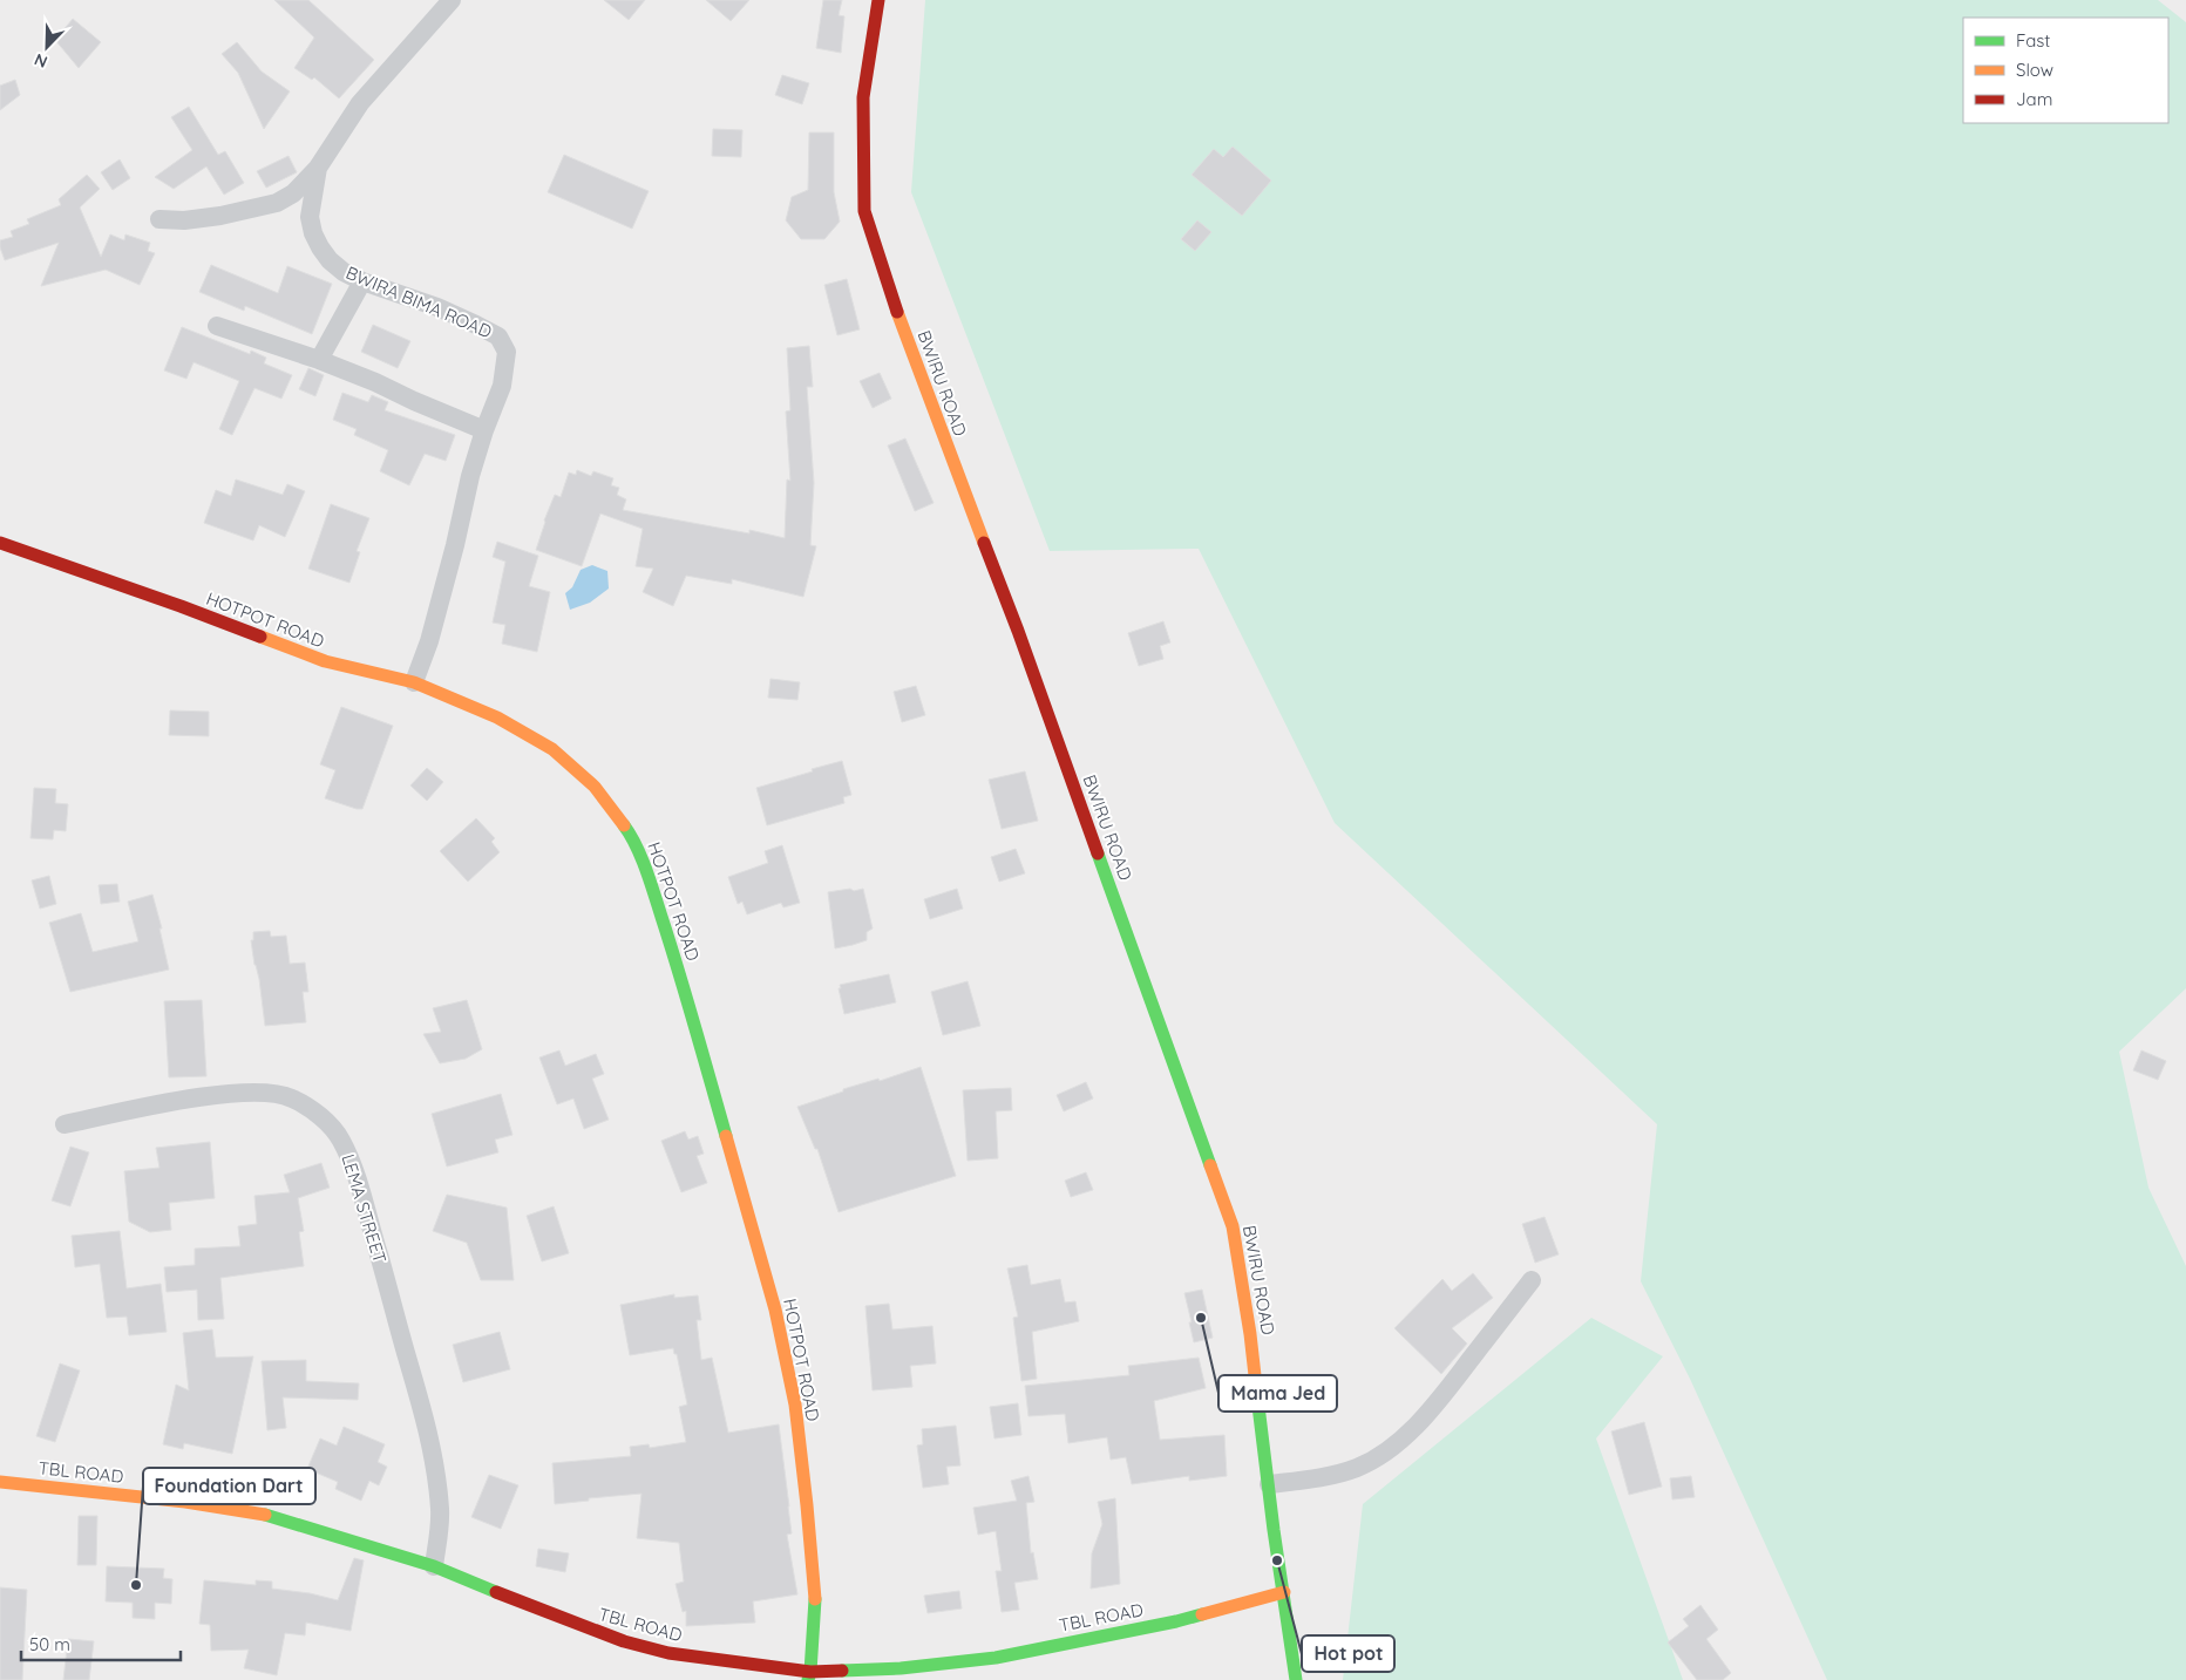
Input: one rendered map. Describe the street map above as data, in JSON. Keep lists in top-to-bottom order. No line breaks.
{"streets":{"street":["BWIRA BIMA ROAD","BWIRU ROAD","HOTPOT ROAD","LEMA STREET","TBL ROAD"]},"crossings":[["BWIRA BIMA ROAD","HOTPOT ROAD"],["BWIRU ROAD","TBL ROAD"],["HOTPOT ROAD","TBL ROAD"],["LEMA STREET","TBL ROAD"]],"places":["Mama Jed","Hot pot","Foundation Dart"],"legend":["Fast","Slow","Jam"],"scale_bar":"50 m","north":"bottom left"}
